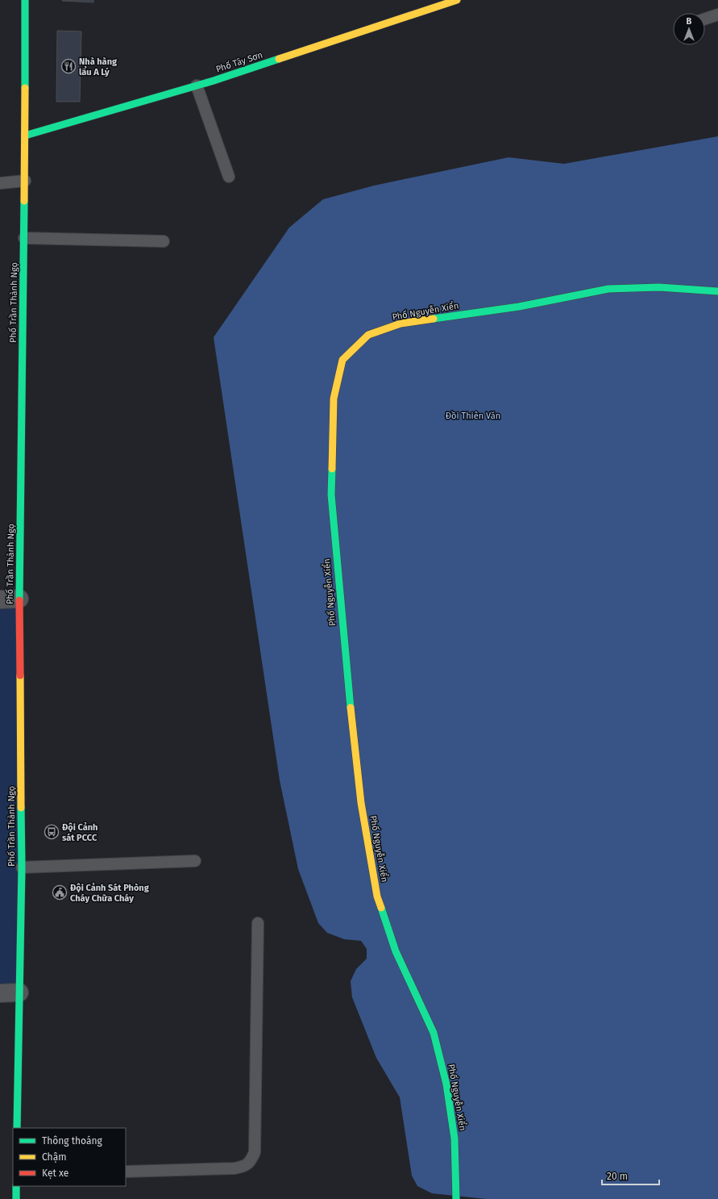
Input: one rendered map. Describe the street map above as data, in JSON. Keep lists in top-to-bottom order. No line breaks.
{"streets":{"street":["Phố Tây Sơn","Phố Trần Thành Ngọ","Phố Nguyễn Xiển"]},"crossings":[["Phố Tây Sơn","Phố Trần Thành Ngọ"]],"parks":["Đồi Thiên Văn"],"places":{"restaurant":["Nhà hàng lẩu A Lý"],"bus stop":["Đội Cảnh sát PCCC"],"public building":["Đội Cảnh Sát Phòng Cháy Chữa Cháy"]},"legend":["Thông thoáng","Chậm","Kẹt xe"],"scale_bar":"20 m","north":"top"}
